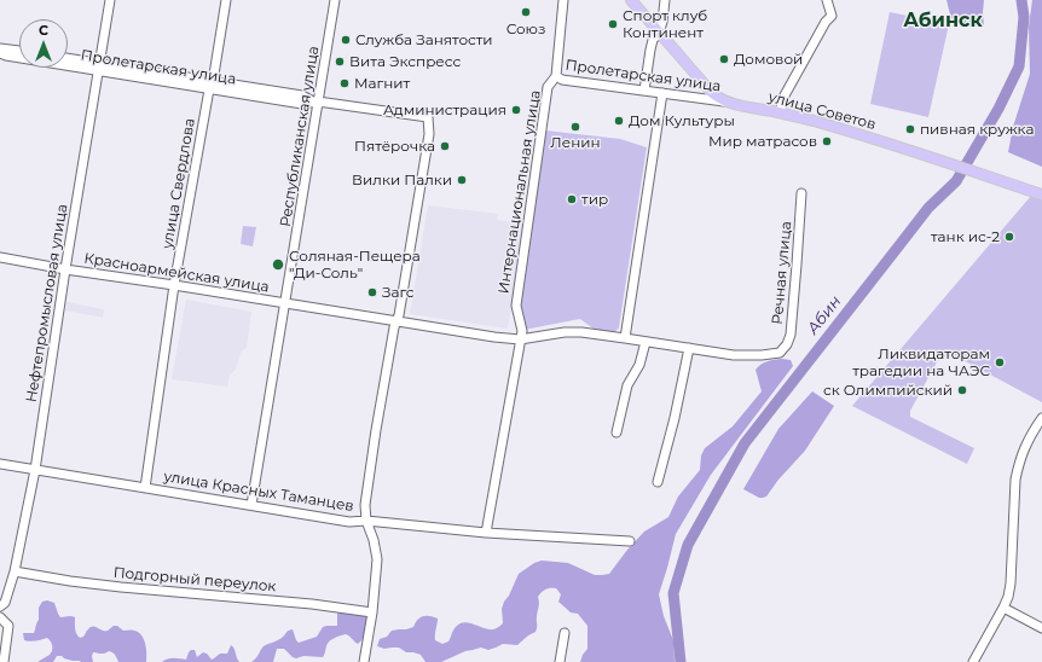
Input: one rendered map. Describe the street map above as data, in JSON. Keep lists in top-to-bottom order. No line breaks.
{"streets":{"main road":["улица Советов"],"street":["Пролетарская улица","Республиканская улица","улица Свердлова","Интернациональная улица","Красноармейская улица","Речная улица","Нефтепромысловая улица","улица Красных Таманцев","Подгорный переулок"]},"crossings":[["Пролетарская улица","улица Советов"],["Пролетарская улица","Республиканская улица"],["Пролетарская улица","улица Свердлова"],["Пролетарская улица","Интернациональная улица"],["Пролетарская улица","Красноармейская улица"],["Пролетарская улица","Нефтепромысловая улица"],["Республиканская улица","Красноармейская улица"],["Республиканская улица","улица Красных Таманцев"],["улица Свердлова","Красноармейская улица"],["улица Свердлова","улица Красных Таманцев"],["Интернациональная улица","Красноармейская улица"],["Интернациональная улица","улица Красных Таманцев"],["Красноармейская улица","Речная улица"],["Красноармейская улица","Нефтепромысловая улица"],["Нефтепромысловая улица","улица Красных Таманцев"],["Нефтепромысловая улица","Подгорный переулок"]],"districts":["Абинск"],"water":["Абин"],"places":["Союз","Спорт клуб Континент","Служба Занятости","Домовой","Вита Экспресс","Магнит","Администрация","Дом Культуры","Ленин","пивная кружка","Мир матрасов","Пятёрочка","Вилки Палки","тир","танк ис-2","Соляная-Пещера \"Ди-Соль\"","Загс","Ликвидаторам трагедии на ЧАЭС","ск Олимпийский"],"north":"top"}
